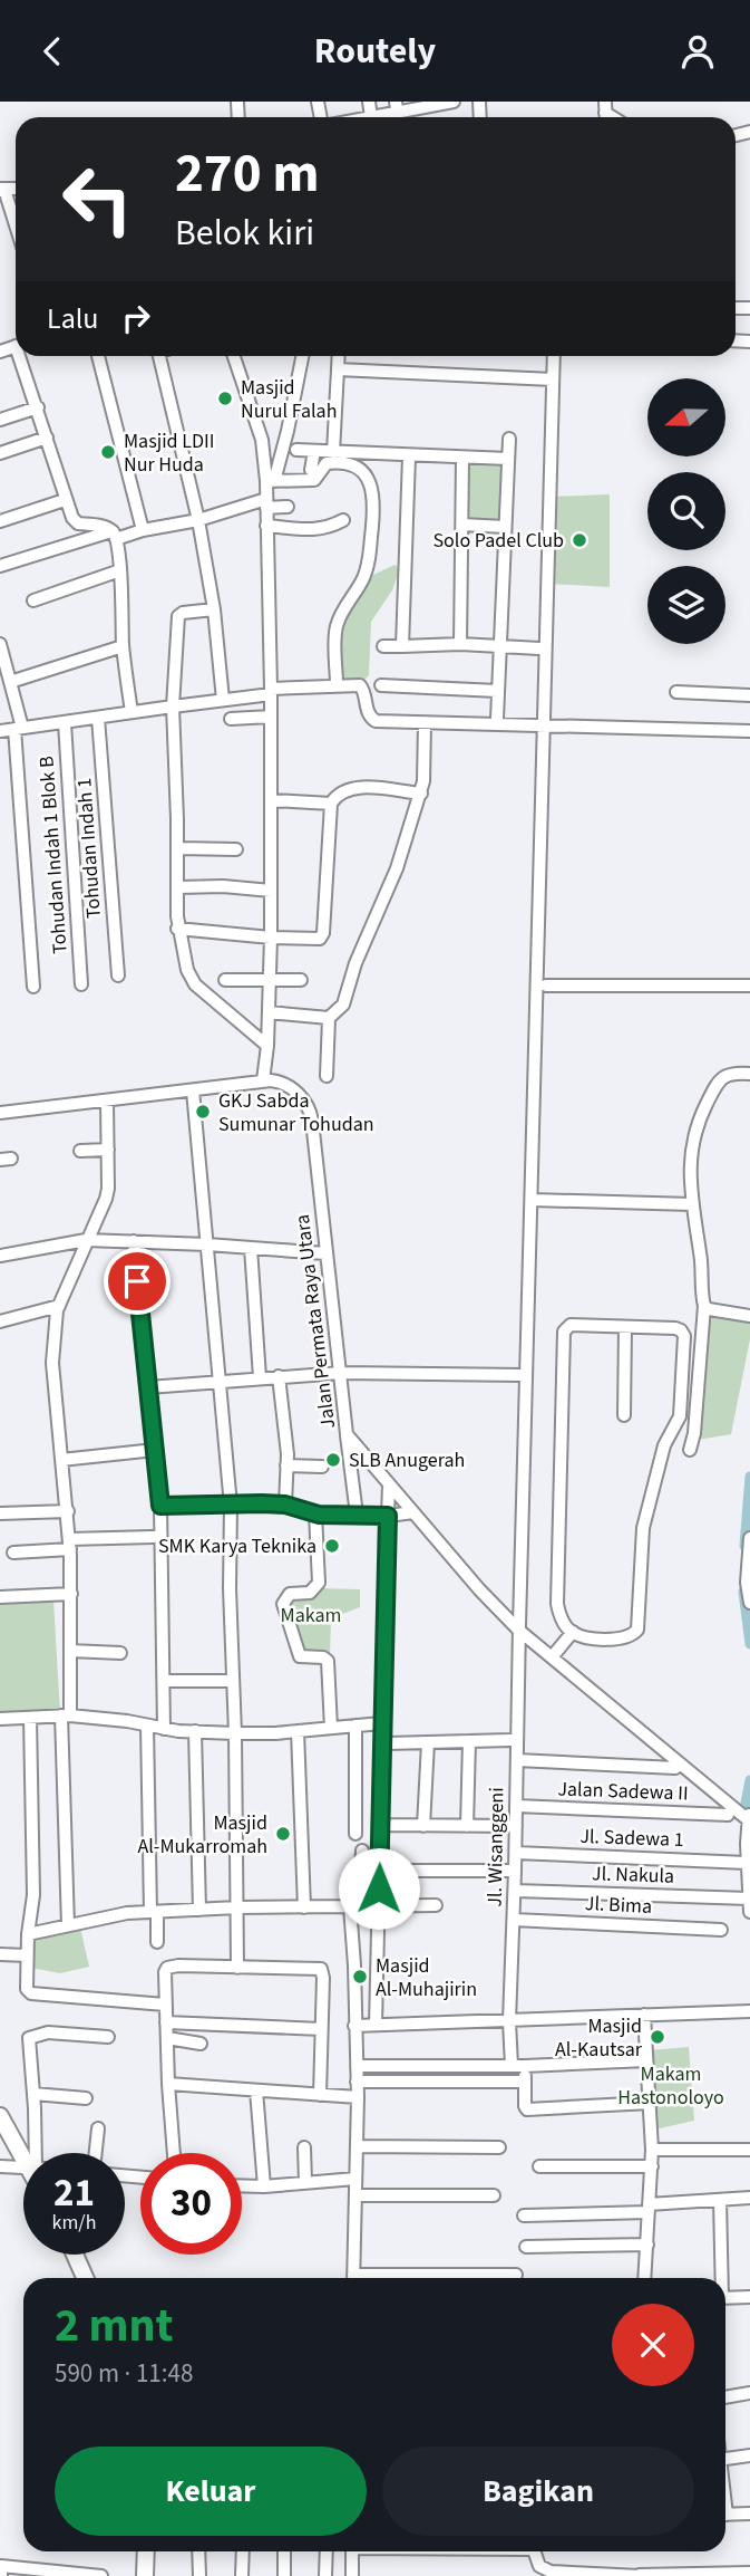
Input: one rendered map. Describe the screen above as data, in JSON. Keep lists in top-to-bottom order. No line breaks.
{"streets":{"street":["Tohudan Indah 1","Tohudan Indah 1 Blok B","Jalan Permata Raya Utara","Jalan Sadewa II","Jl. Sadewa 1","Jl. Wisanggeni","Jl. Nakula","Jl. Bima"]},"crossings":[["Jalan Permata Raya Utara","Jl. Wisanggeni"],["Jalan Sadewa II","Jl. Wisanggeni"],["Jl. Sadewa 1","Jl. Wisanggeni"],["Jl. Wisanggeni","Jl. Nakula"],["Jl. Wisanggeni","Jl. Bima"]],"parks":["Makam","Makam Hastonoloyo"],"places":["Masjid Nurul Falah","Masjid LDII Nur Huda","Solo Padel Club","GKJ Sabda Sumunar Tohudan","SLB Anugerah","SMK Karya Teknika","Masjid Al-Mukarromah","Masjid Al-Muhajirin","Masjid Al-Kautsar"],"north":"left","page":{"header":"Routely","turn":["270 m","Belok kiri"],"then":"Lalu","speed":"21 km/h","limit":"30","heading":["2 mnt","590 m · 11:48"],"buttons":["Keluar","Bagikan"]}}
